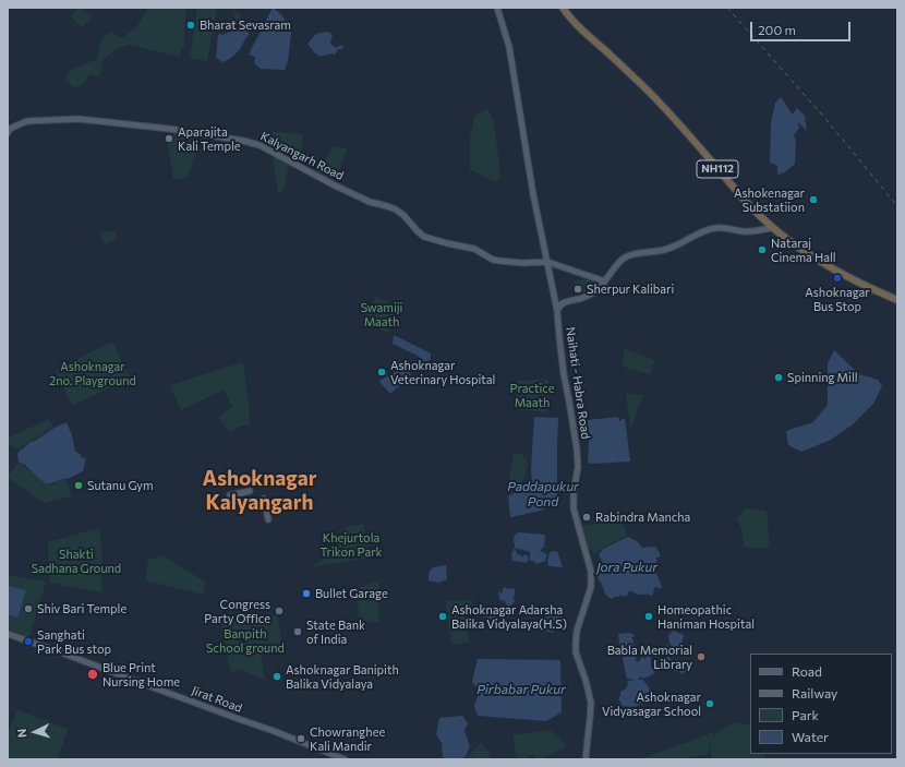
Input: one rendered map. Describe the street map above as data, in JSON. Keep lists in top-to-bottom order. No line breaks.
{"streets":{"highway":["NH112"],"main road":["Kalyangarh Road","Naihati - Habra Road","Jirat Road"]},"crossings":[["Kalyangarh Road","Naihati - Habra Road"]],"districts":["Ashoknagar Kalyangarh"],"water":["Paddapukur Pond","Jora Pukur","Pirbabar Pukur"],"parks":["Swamiji Maath","Ashoknagar 2no. Playground","Practice Maath","Khejurtola Trikon Park","Shakti Sadhana Ground","Banpith School ground"],"places":["Bharat Sevasram","Aparajita Kali Temple","Ashokenagar Substatiion","Nataraj Cinema Hall","Ashoknagar Bus Stop","Sherpur Kalibari","Ashoknagar Veterinary Hospital","Spinning Mill","Sutanu Gym","Rabindra Mancha","Bullet Garage","Shiv Bari Temple","Congress Party Office","Ashoknagar Adarsha Balika Vidyalaya(H.S)","Homeopathic Haniman Hospital","State Bank of India","Sanghati Park Bus stop","Babla Memorial Library","Blue Print Nursing Home","Ashoknagar Banipith Balika Vidyalaya","Ashoknagar Vidyasagar School","Chowranghee Kali Mandir"],"legend":["Road","Railway","Park","Water"],"scale_bar":"200 m","north":"left"}
